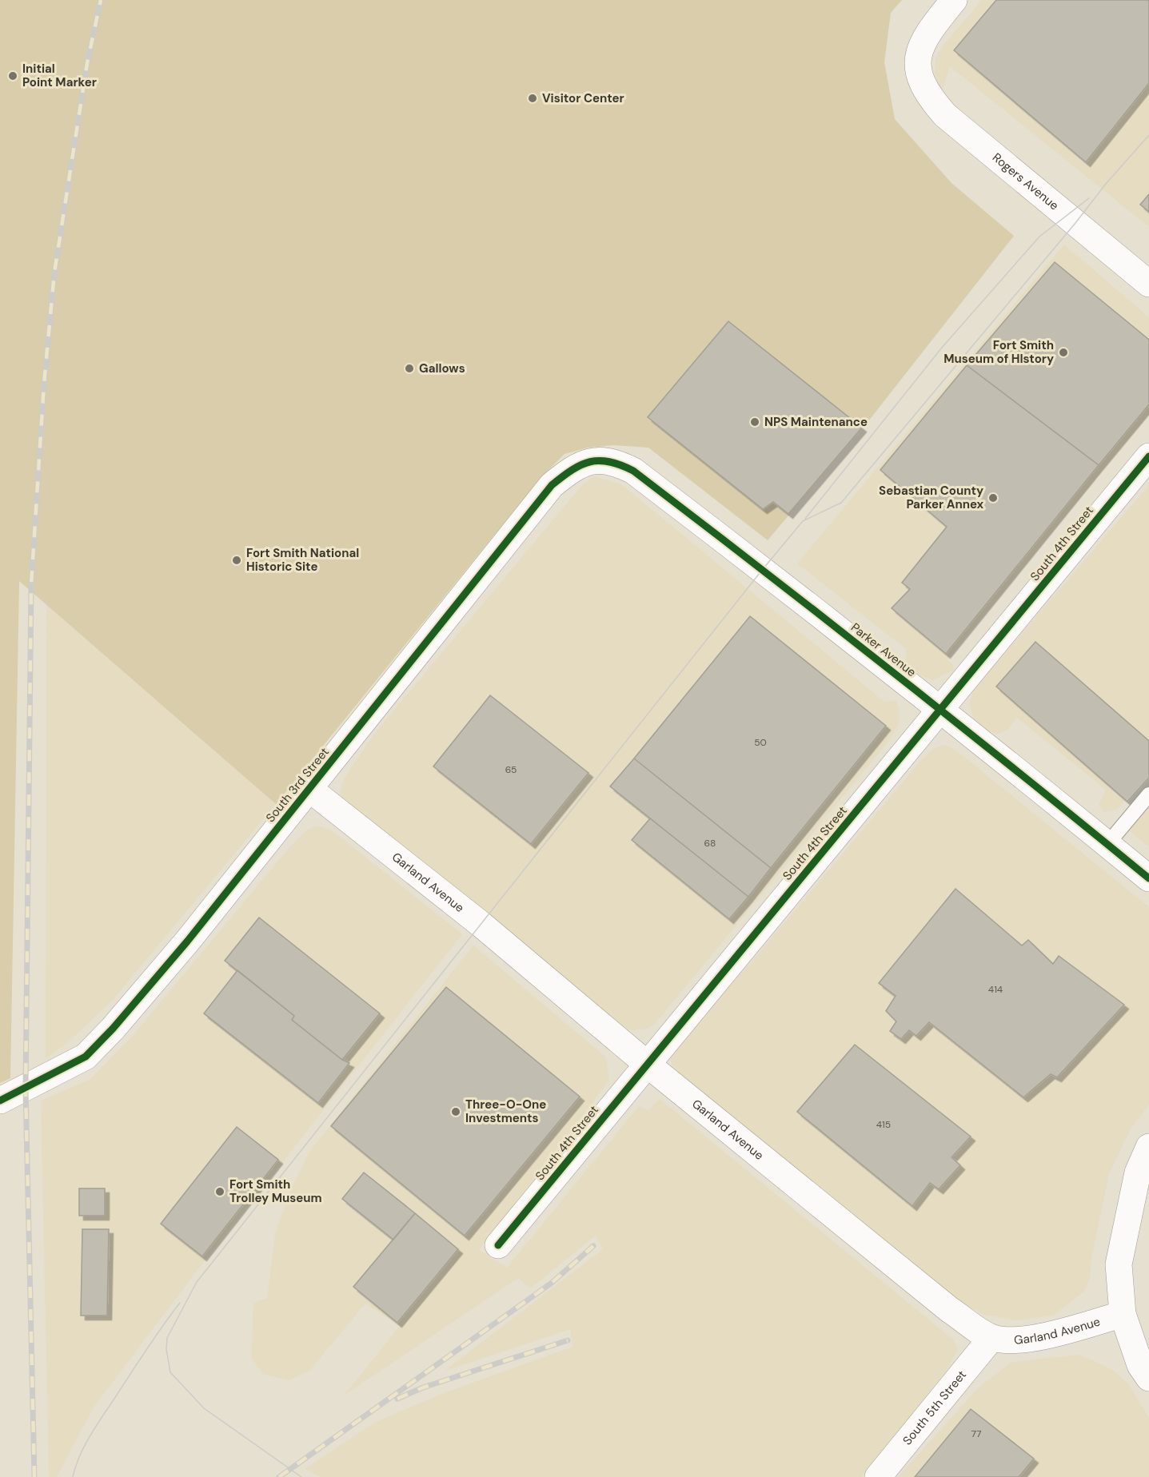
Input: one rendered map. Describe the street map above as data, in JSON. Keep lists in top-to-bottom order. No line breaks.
{"streets":{"street":["Rogers Avenue","South 4th Street","Parker Avenue","South 3rd Street","Garland Avenue","South 5th Street"]},"crossings":[["South 4th Street","Parker Avenue"],["South 4th Street","Garland Avenue"],["Parker Avenue","South 3rd Street"],["South 3rd Street","Garland Avenue"],["Garland Avenue","South 5th Street"]],"places":["Initial Point Marker","Visitor Center","Fort Smith Museum of HIstory","Gallows","NPS Maintenance","Sebastian County Parker Annex","Fort Smith National Historic Site","Three-O-One Investments","Fort Smith Trolley Museum"],"house_numbers":["50","65","68","414","415","77"]}
